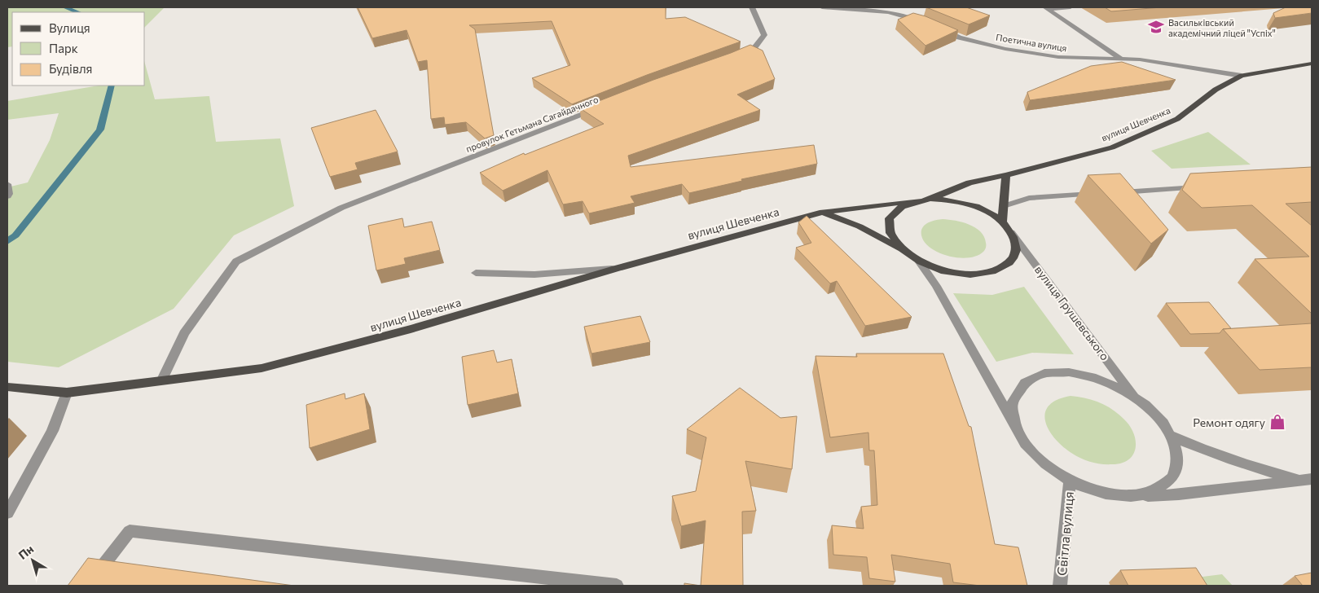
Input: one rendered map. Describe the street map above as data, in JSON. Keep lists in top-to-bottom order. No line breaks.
{"streets":{"main road":["вулиця Шевченка"],"street":["Поетична вулиця","провулок Гетьмана Сагайдачного","вулиця Грушевського","Світла вулиця"]},"crossings":[["Поетична вулиця","вулиця Шевченка"],["провулок Гетьмана Сагайдачного","вулиця Шевченка"],["вулиця Шевченка","вулиця Грушевського"],["вулиця Грушевського","Світла вулиця"]],"places":{"school or university":["Васильківський академічний ліцей \"Успіх\""],"shop":["Ремонт одягу"]},"legend":["Вулиця","Парк","Будівля"],"north":"top left"}
